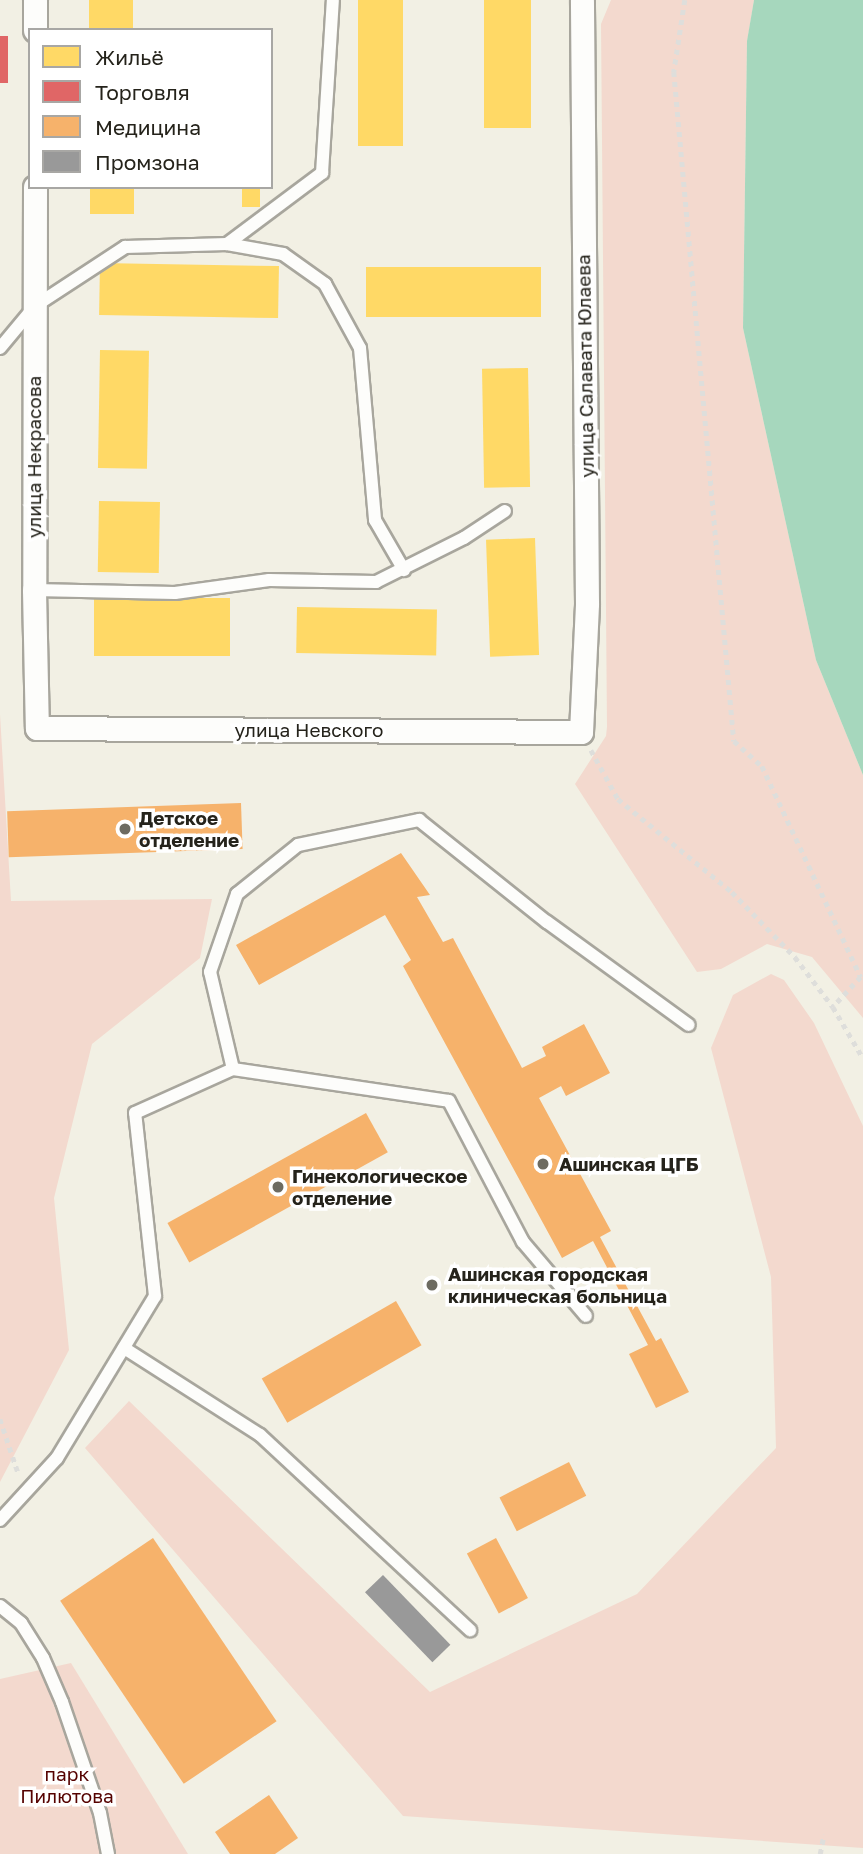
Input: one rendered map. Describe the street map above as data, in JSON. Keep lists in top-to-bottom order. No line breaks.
{"streets":{"street":["улица Салавата Юлаева","улица Некрасова","улица Невского"]},"crossings":[["улица Салавата Юлаева","улица Невского"],["улица Некрасова","улица Невского"]],"parks":["парк Пилютова"],"places":["Детское отделение","Ашинская ЦГБ","Гинекологическое отделение","Ашинская городская клиническая больница"],"legend":["Жильё","Торговля","Медицина","Промзона"]}
